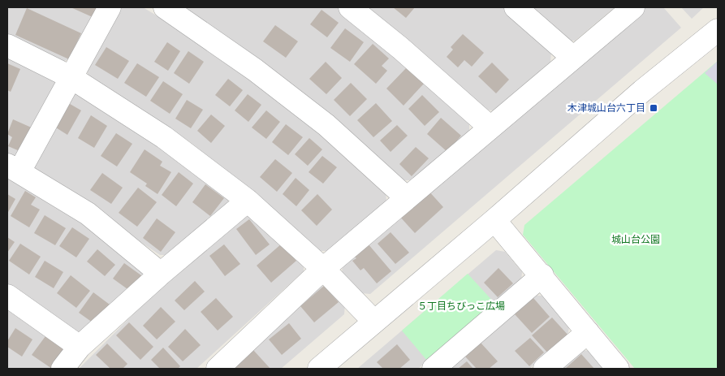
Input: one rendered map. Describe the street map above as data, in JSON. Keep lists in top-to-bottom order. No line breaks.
{"parks":["城山台公園","５丁目ちびっこ広場"],"places":{"transit":["木津城山台六丁目"]}}
